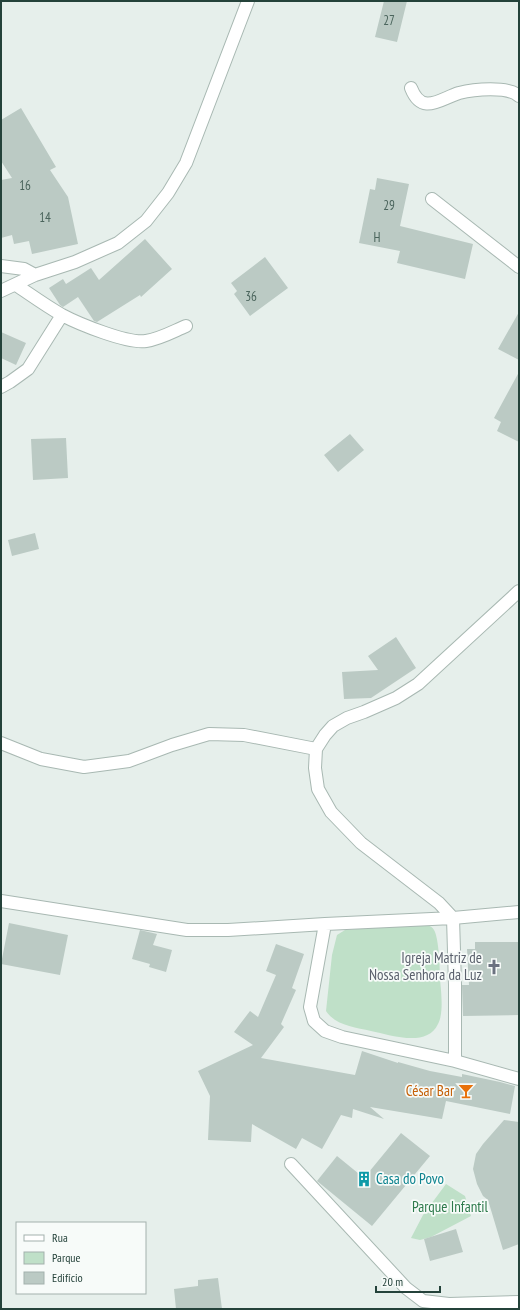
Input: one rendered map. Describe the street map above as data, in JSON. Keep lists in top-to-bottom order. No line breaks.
{"parks":["Parque Infantil"],"places":{"church":["Igreja Matriz de Nossa Senhora da Luz"],"bar":["César Bar"],"building":["Casa do Povo"]},"house_numbers":["27","16","29","14","H","36"],"legend":["Rua","Parque","Edifício"],"scale_bar":"20 m"}
